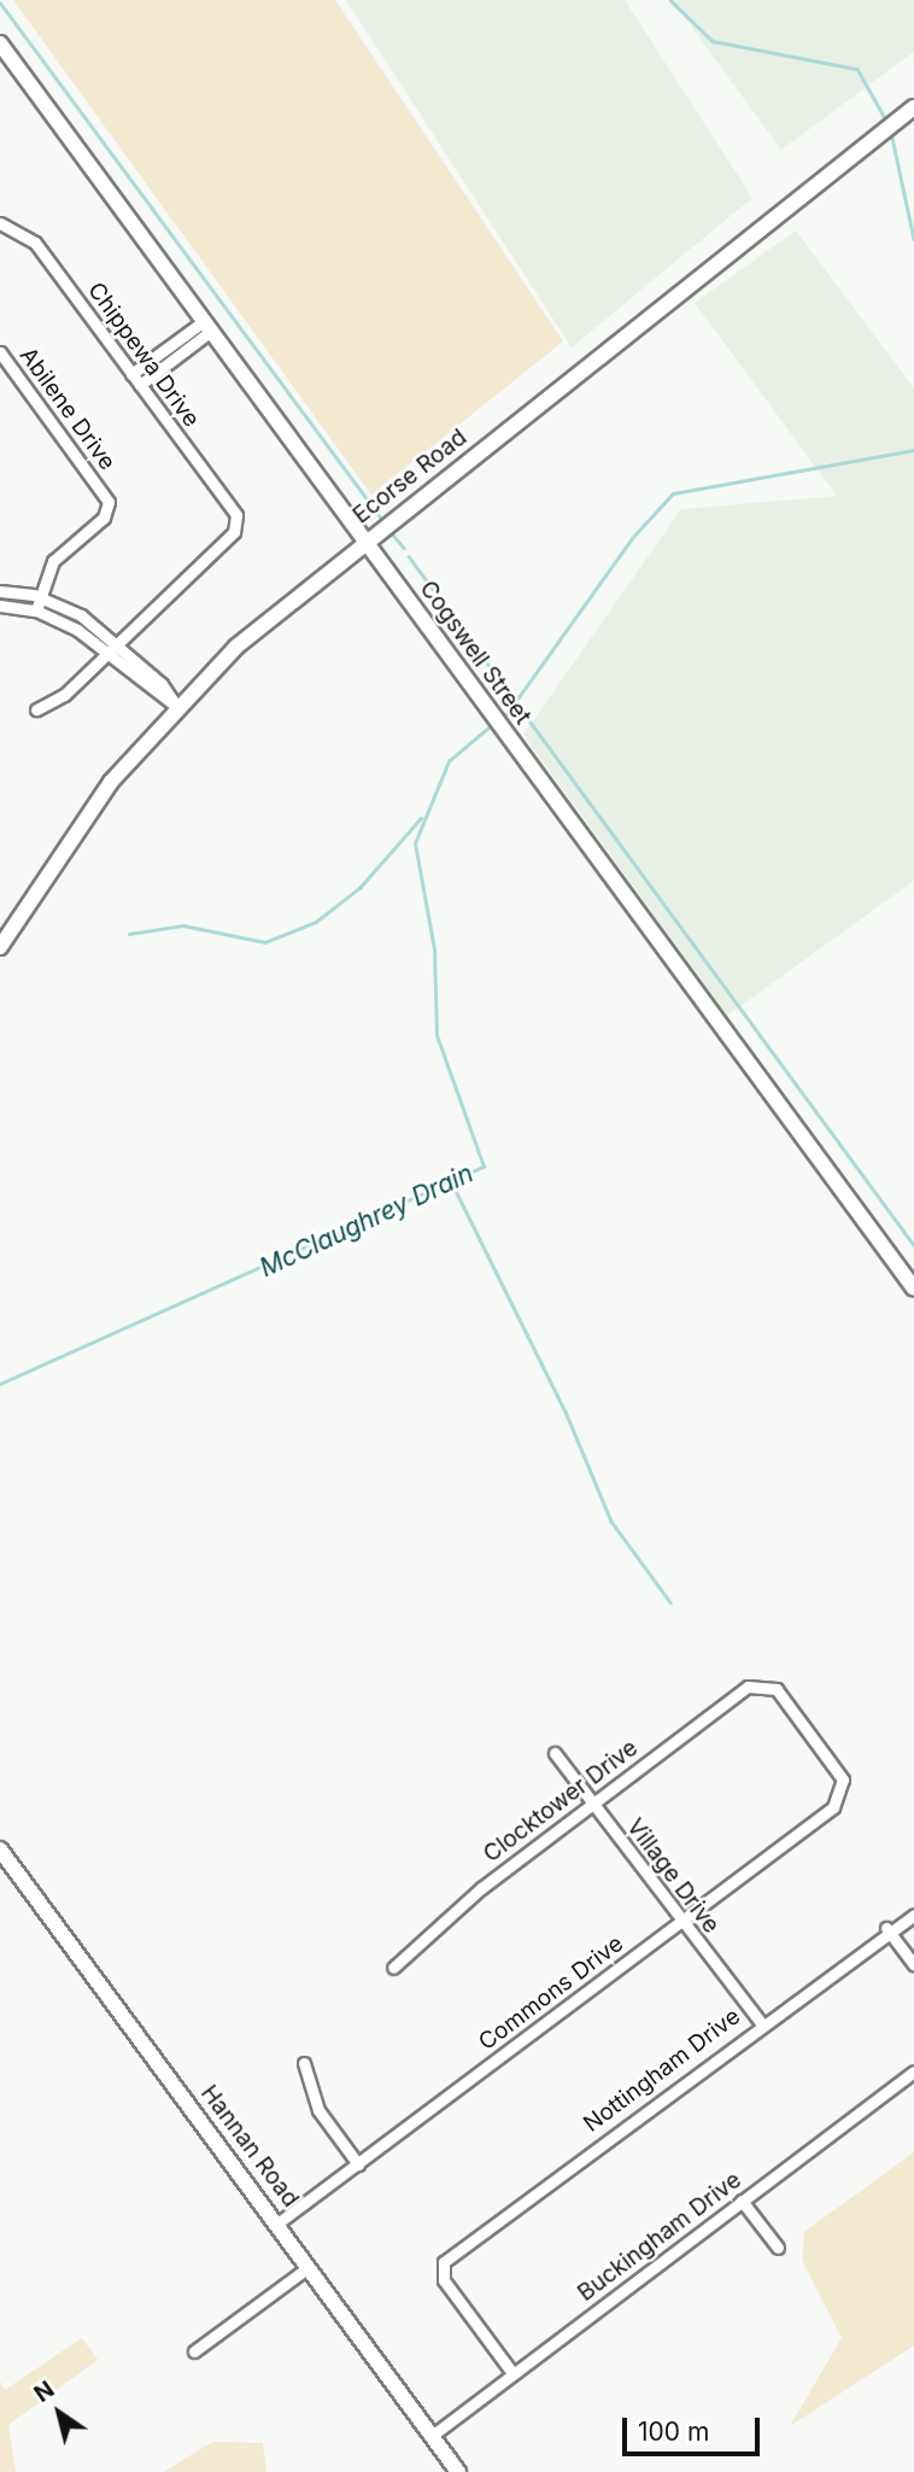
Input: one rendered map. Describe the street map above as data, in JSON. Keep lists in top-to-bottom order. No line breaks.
{"streets":{"street":["Chippewa Drive","Abilene Drive","Ecorse Road","Cogswell Street","Clocktower Drive","Village Drive","Commons Drive","Nottingham Drive","Hannan Road","Buckingham Drive"]},"crossings":[["Ecorse Road","Cogswell Street"],["Clocktower Drive","Village Drive"],["Clocktower Drive","Commons Drive"],["Village Drive","Commons Drive"],["Village Drive","Nottingham Drive"],["Commons Drive","Hannan Road"],["Nottingham Drive","Buckingham Drive"],["Hannan Road","Buckingham Drive"]],"water":["McClaughrey Drain"],"scale_bar":"100 m","north":"top left"}
